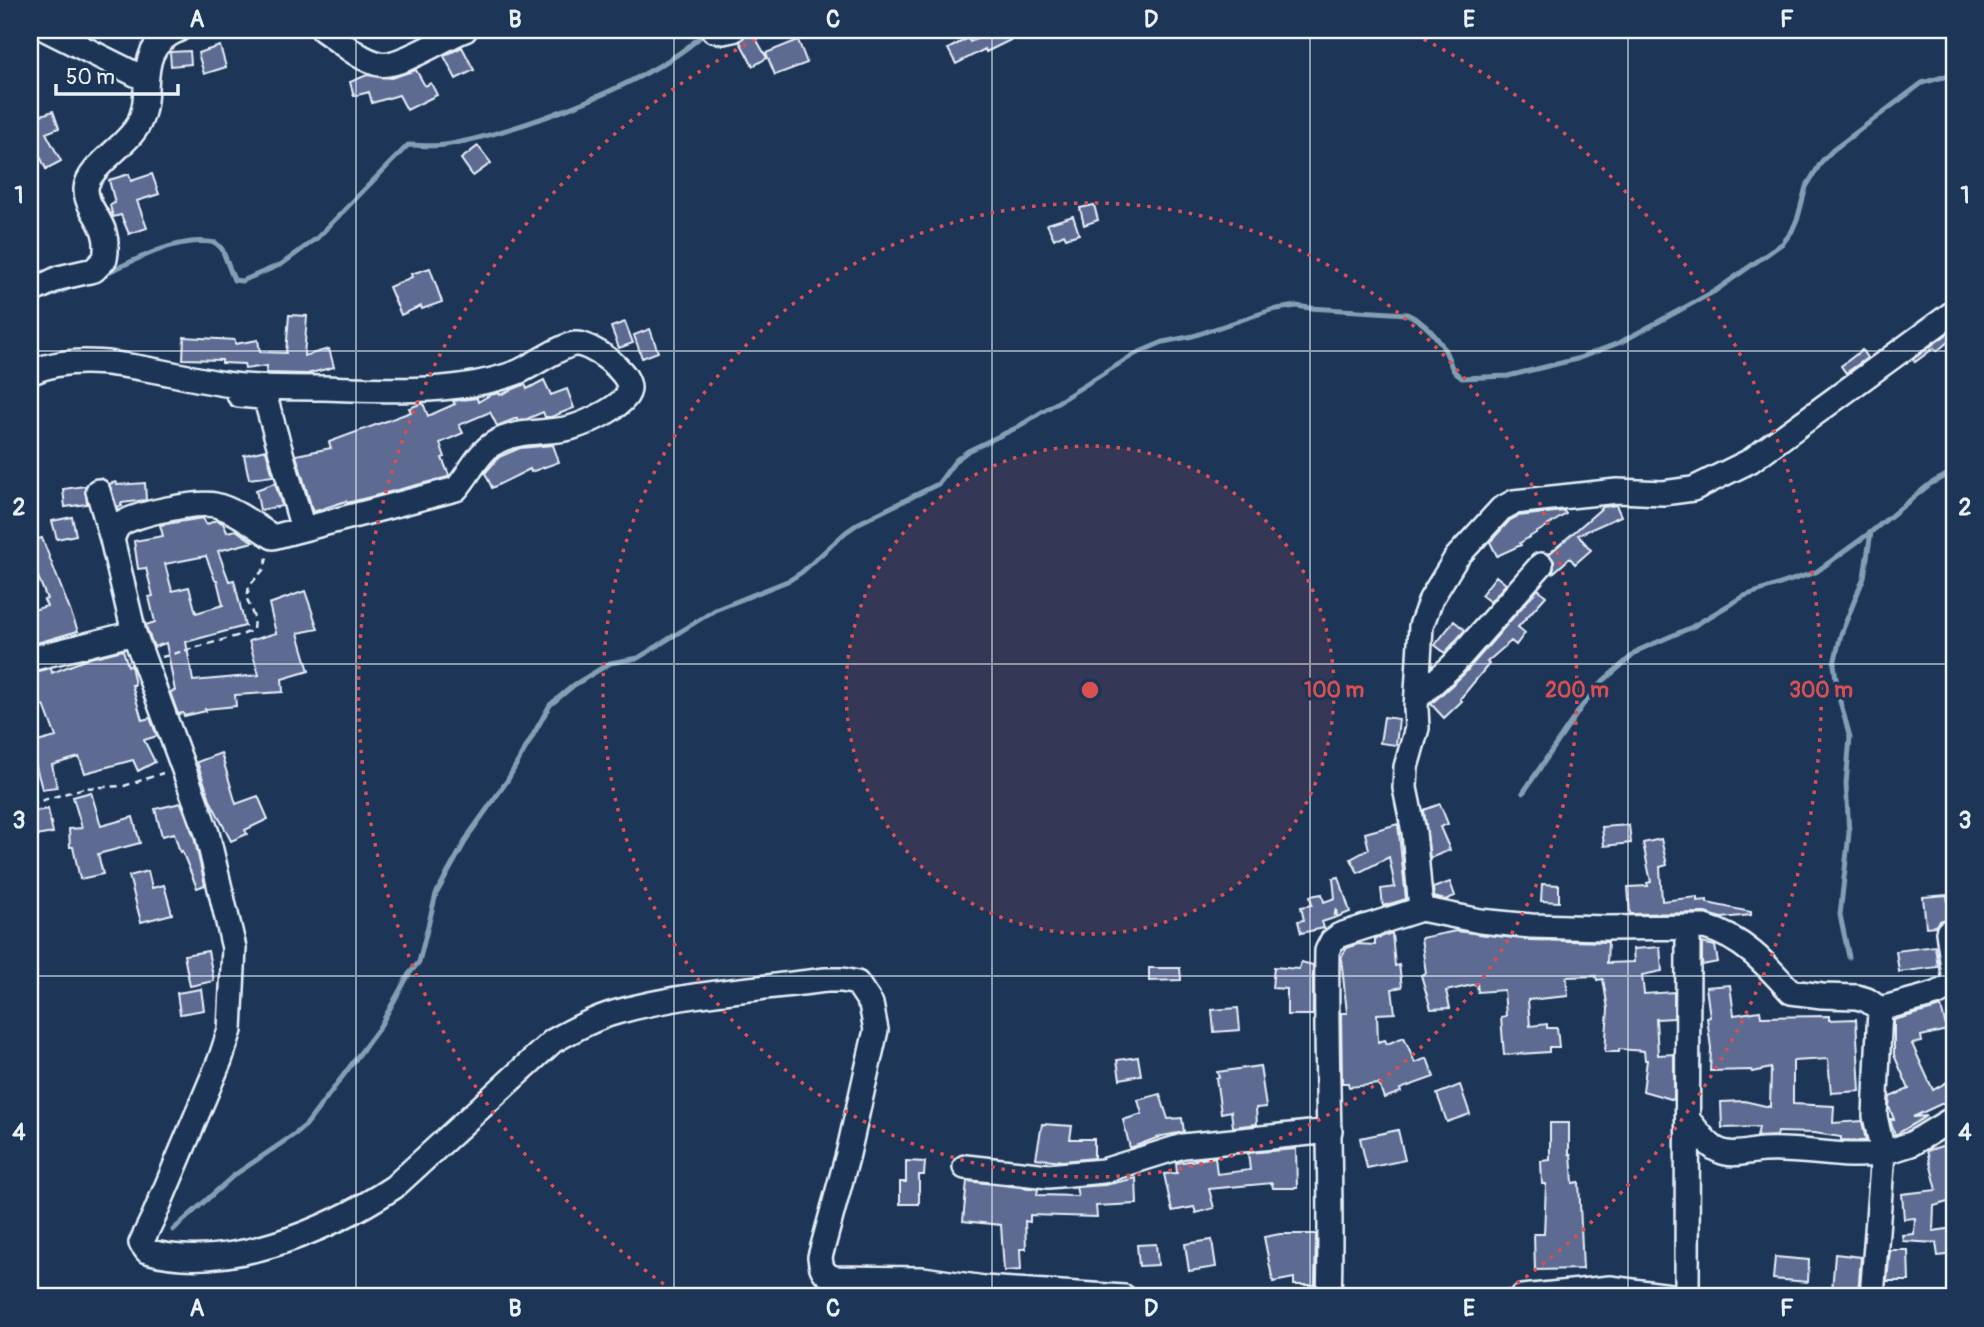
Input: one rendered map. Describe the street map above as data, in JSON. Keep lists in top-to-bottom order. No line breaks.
{"scale_bar":"50 m","grid":{"columns":["A","B","C","D","E","F"],"rows":["1","2","3","4"]},"rings":["100 m","200 m","300 m"]}
